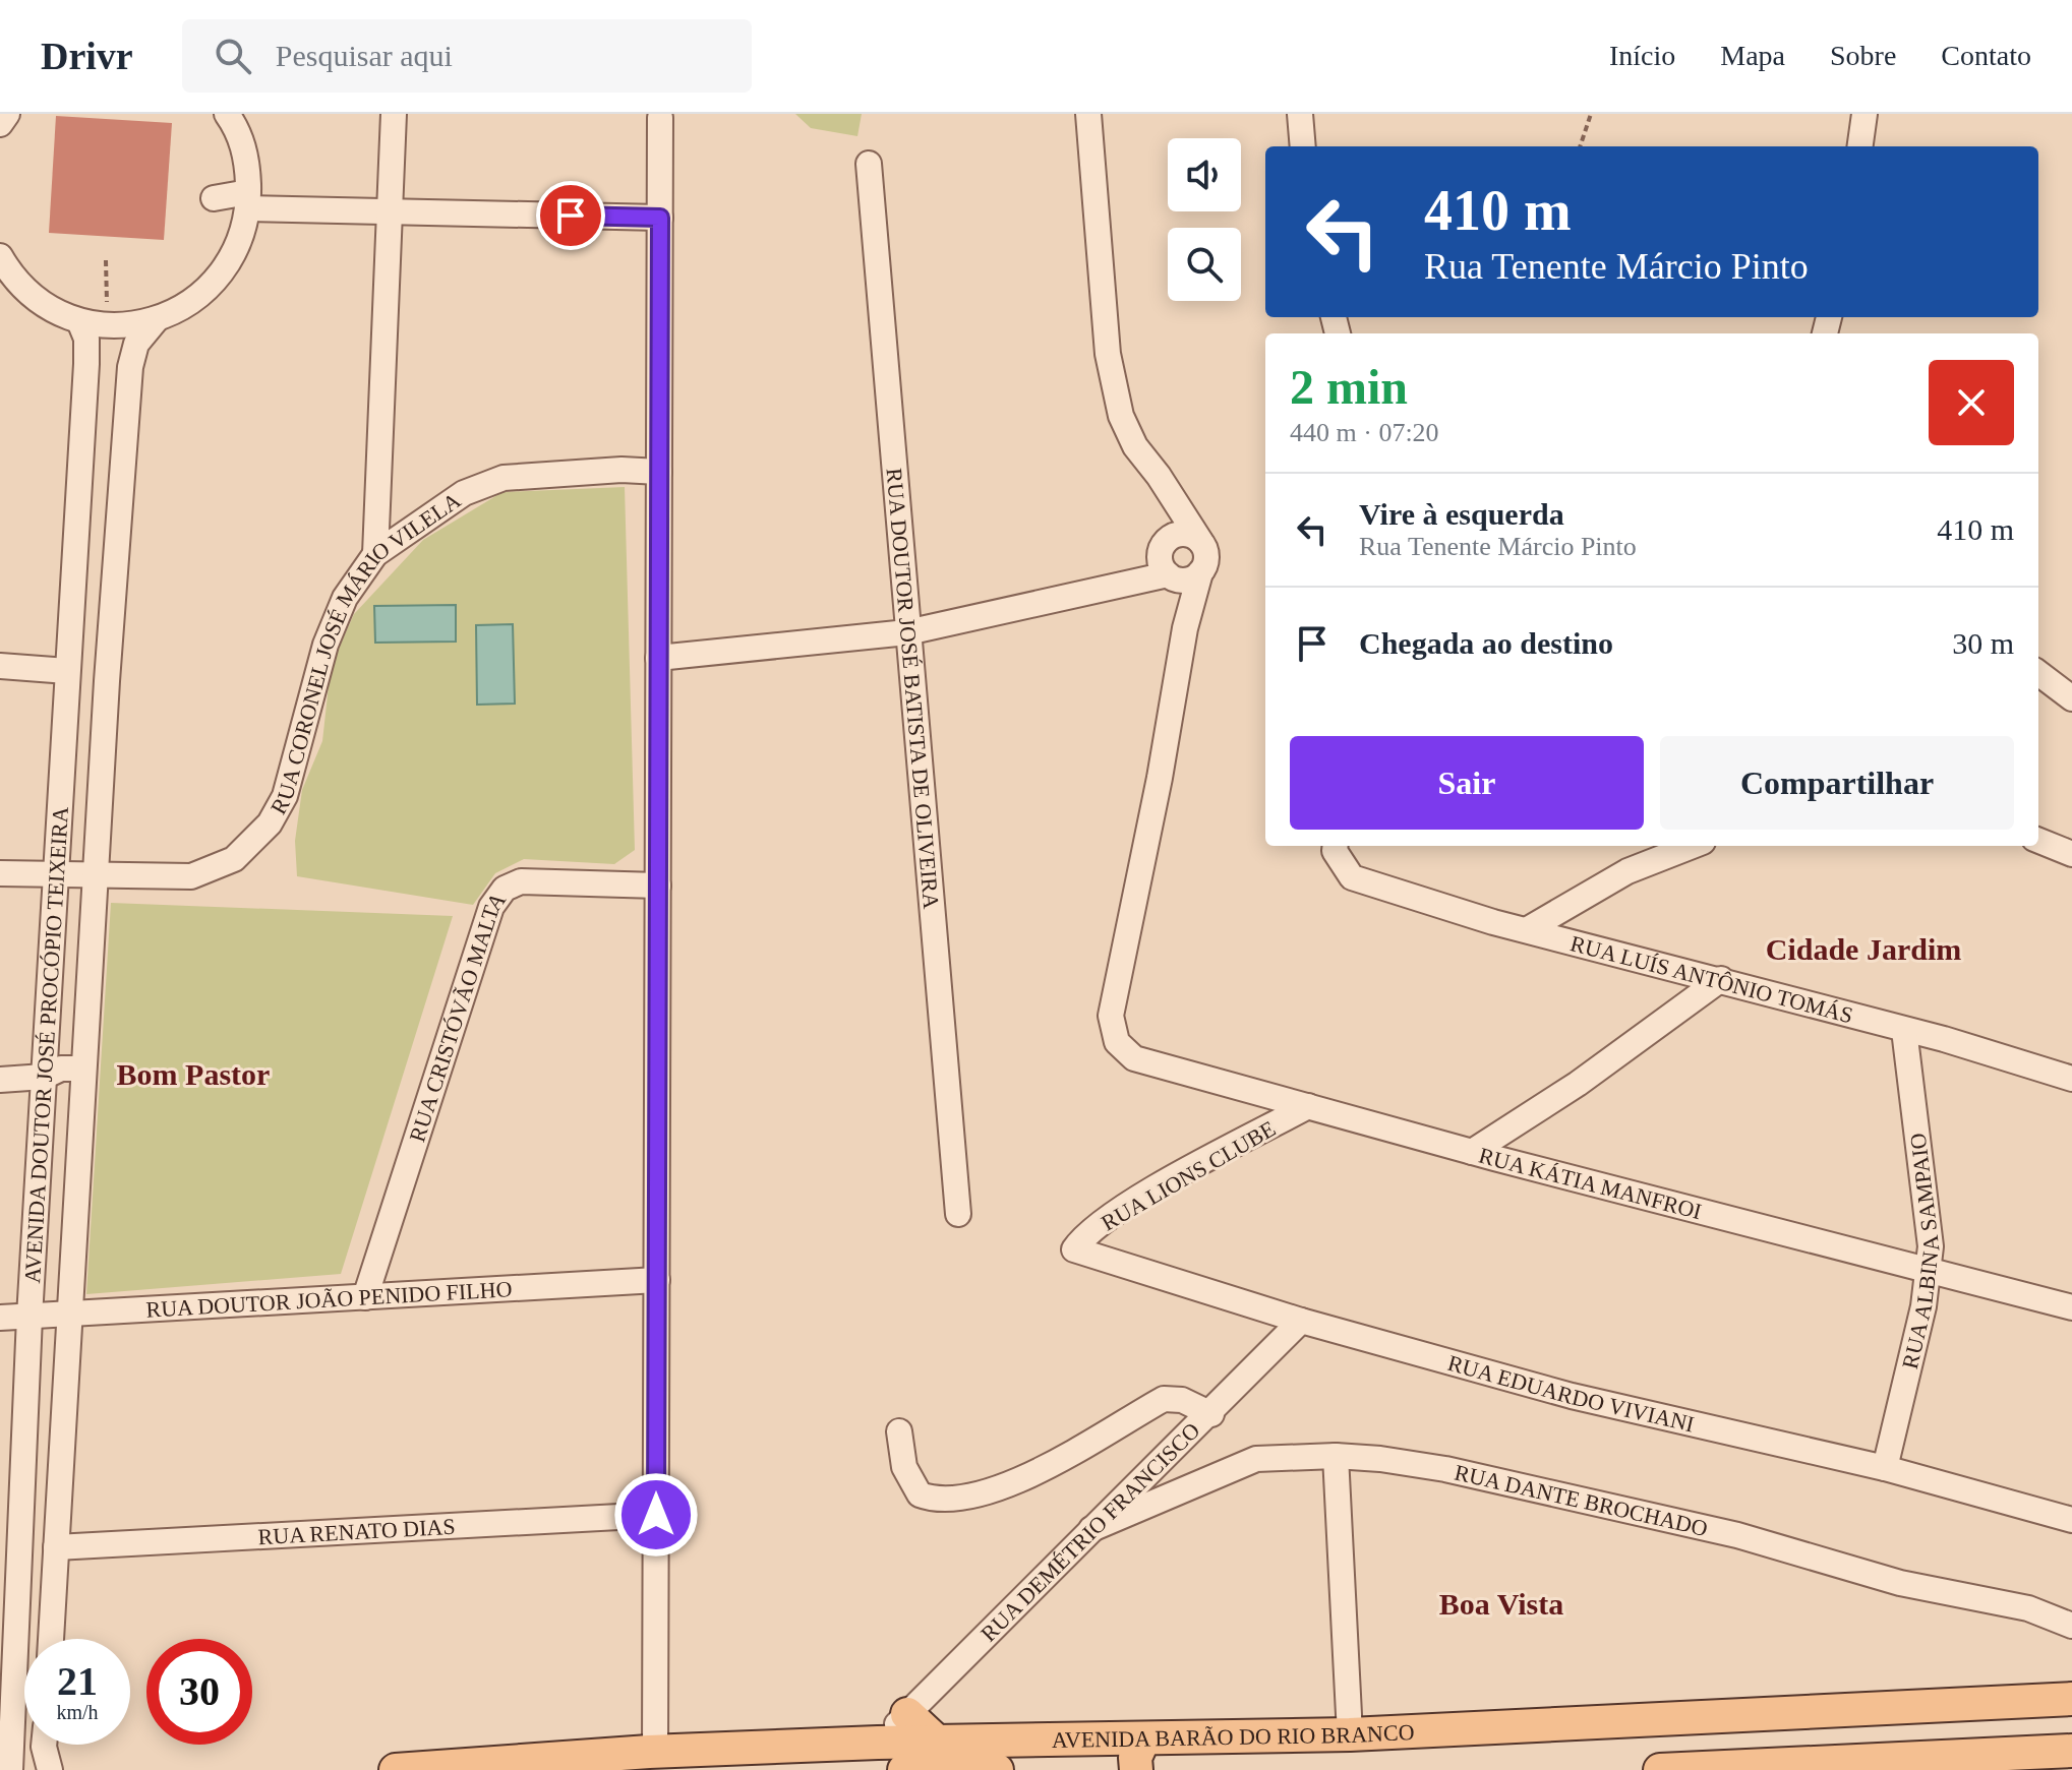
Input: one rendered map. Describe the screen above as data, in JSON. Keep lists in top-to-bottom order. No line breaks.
{"streets":{"main road":["AVENIDA BARÃO DO RIO BRANCO"],"street":["RUA CORONEL JOSÉ MÁRIO VILELA","RUA DOUTOR JOSÉ BATISTA DE OLIVEIRA","RUA LUÍS ANTÔNIO TOMÁS","RUA CRISTÓVÃO MALTA","AVENIDA DOUTOR JOSÉ PROCÓPIO TEIXEIRA","RUA LIONS CLUBE","RUA KÁTIA MANFROI","RUA ALBINA SAMPAIO","RUA DOUTOR JOÃO PENIDO FILHO","RUA EDUARDO VIVIANI","RUA DANTE BROCHADO","RUA RENATO DIAS","RUA DEMÉTRIO FRANCISCO"]},"crossings":[["RUA CORONEL JOSÉ MÁRIO VILELA","AVENIDA DOUTOR JOSÉ PROCÓPIO TEIXEIRA"],["RUA LUÍS ANTÔNIO TOMÁS","RUA ALBINA SAMPAIO"],["RUA CRISTÓVÃO MALTA","RUA DOUTOR JOÃO PENIDO FILHO"],["AVENIDA DOUTOR JOSÉ PROCÓPIO TEIXEIRA","RUA DOUTOR JOÃO PENIDO FILHO"],["AVENIDA DOUTOR JOSÉ PROCÓPIO TEIXEIRA","RUA RENATO DIAS"],["RUA LIONS CLUBE","RUA KÁTIA MANFROI"],["RUA LIONS CLUBE","RUA EDUARDO VIVIANI"],["RUA KÁTIA MANFROI","RUA ALBINA SAMPAIO"],["RUA ALBINA SAMPAIO","RUA EDUARDO VIVIANI"],["RUA EDUARDO VIVIANI","RUA DEMÉTRIO FRANCISCO"],["RUA DANTE BROCHADO","RUA DEMÉTRIO FRANCISCO"],["RUA DEMÉTRIO FRANCISCO","AVENIDA BARÃO DO RIO BRANCO"]],"districts":["Cidade Jardim","Bom Pastor","Boa Vista"],"page":{"header":"Drivr","search":"Pesquisar aqui","nav":["Início","Mapa","Sobre","Contato"],"turn":["410 m","Rua Tenente Márcio Pinto"],"heading":["2 min","440 m · 07:20"],"list":[{"name":"Vire à esquerda","note":"Rua Tenente Márcio Pinto","value":"410 m"},{"name":"Chegada ao destino","value":"30 m"}],"buttons":["Sair","Compartilhar"],"speed":"21 km/h","limit":"30"}}
